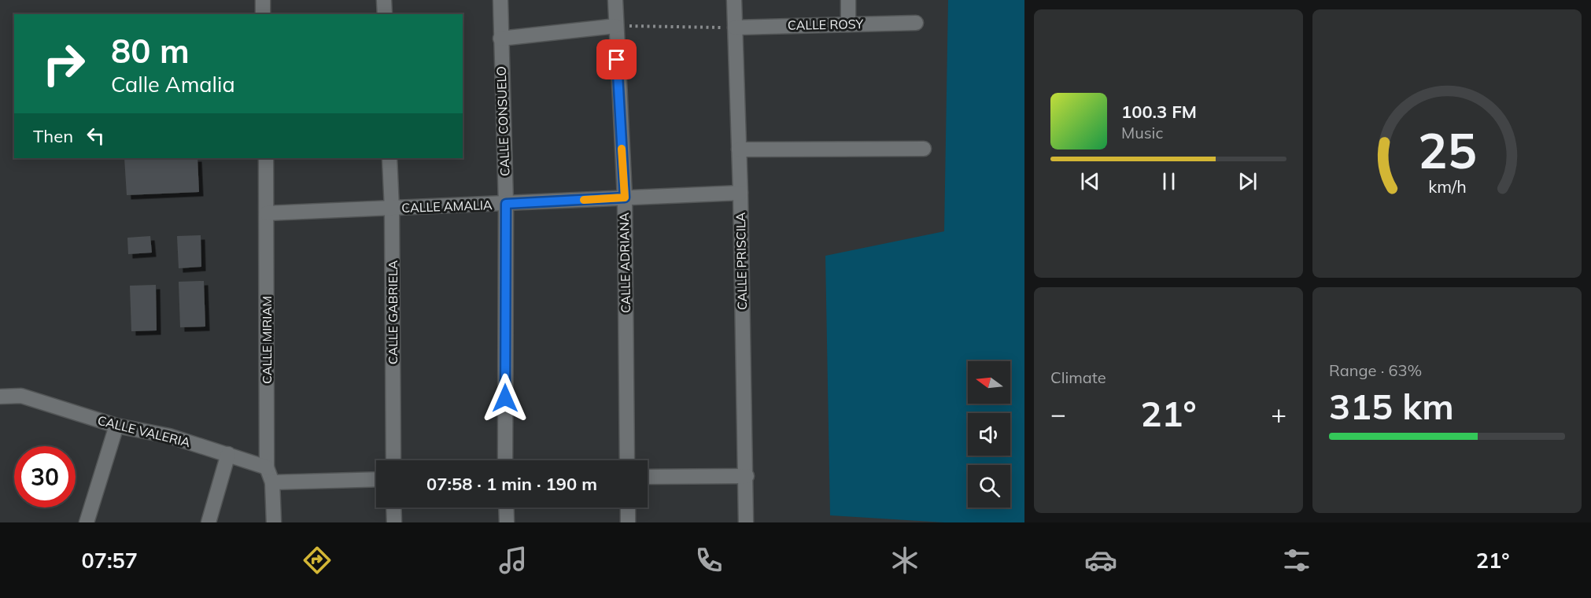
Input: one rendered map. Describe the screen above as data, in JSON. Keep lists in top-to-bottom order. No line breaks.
{"streets":{"street":["CALLE ROSY","CALLE CONSUELO","CALLE AMALIA","CALLE PRISCILA","CALLE ADRIANA","CALLE GABRIELA","CALLE MIRIAM","CALLE VALERIA"]},"crossings":[["CALLE ROSY","CALLE PRISCILA"],["CALLE CONSUELO","CALLE AMALIA"],["CALLE AMALIA","CALLE PRISCILA"],["CALLE AMALIA","CALLE ADRIANA"],["CALLE AMALIA","CALLE GABRIELA"],["CALLE AMALIA","CALLE MIRIAM"],["CALLE MIRIAM","CALLE VALERIA"]],"north":"left","page":{"turn":["80 m","Calle Amalia"],"song":["100.3 FM","Music"],"then":"Then","tile":["Climate",["Range · 63%","315 km"]],"heat":["−","21°","+"],"limit":"30","trip":"07:58 · 1 min · 190 m","tabs":["07:57","21°"],"gauge":["25","km/h"]}}
